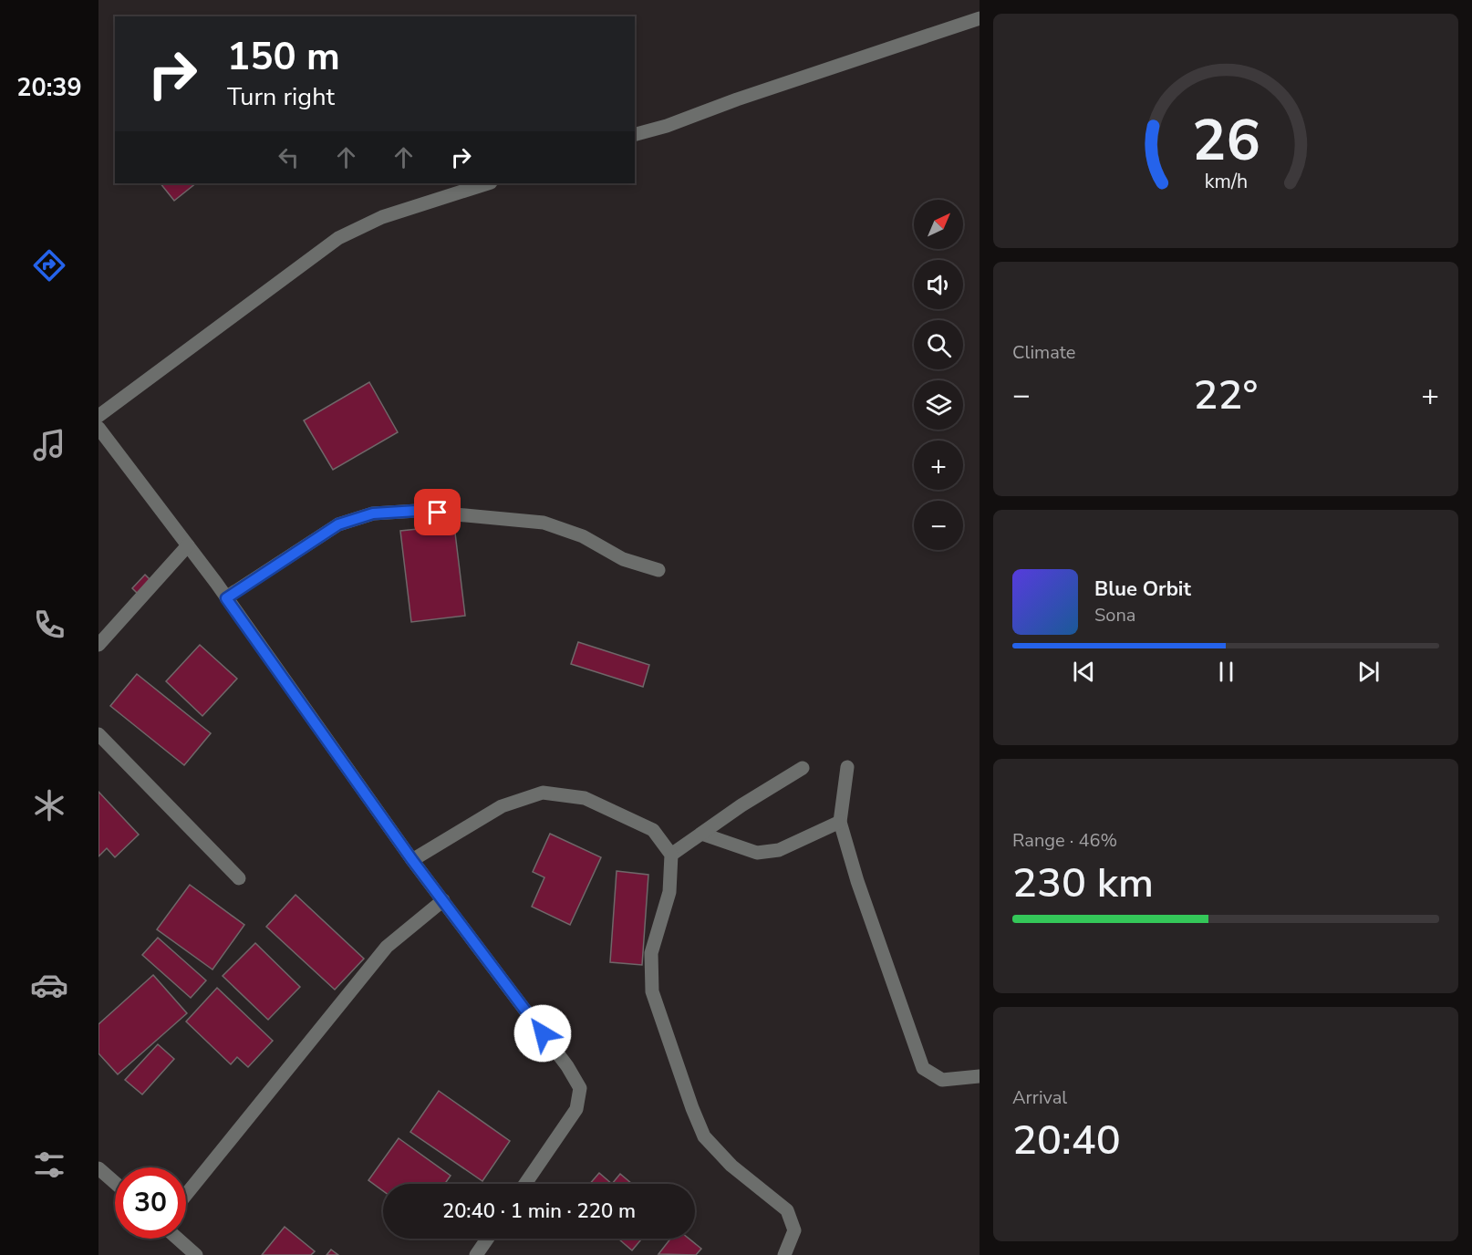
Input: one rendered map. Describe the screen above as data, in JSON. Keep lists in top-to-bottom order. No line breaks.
{"north":"top right","page":{"tabs":"20:39","turn":["150 m","Turn right"],"map_buttons":["+","−"],"tile":["Climate",["Range · 46%","230 km"],["Arrival","20:40"]],"heat":["−","22°","+"],"song":["Blue Orbit","Sona"],"limit":"30","trip":"20:40 · 1 min · 220 m","gauge":["26","km/h"]}}
